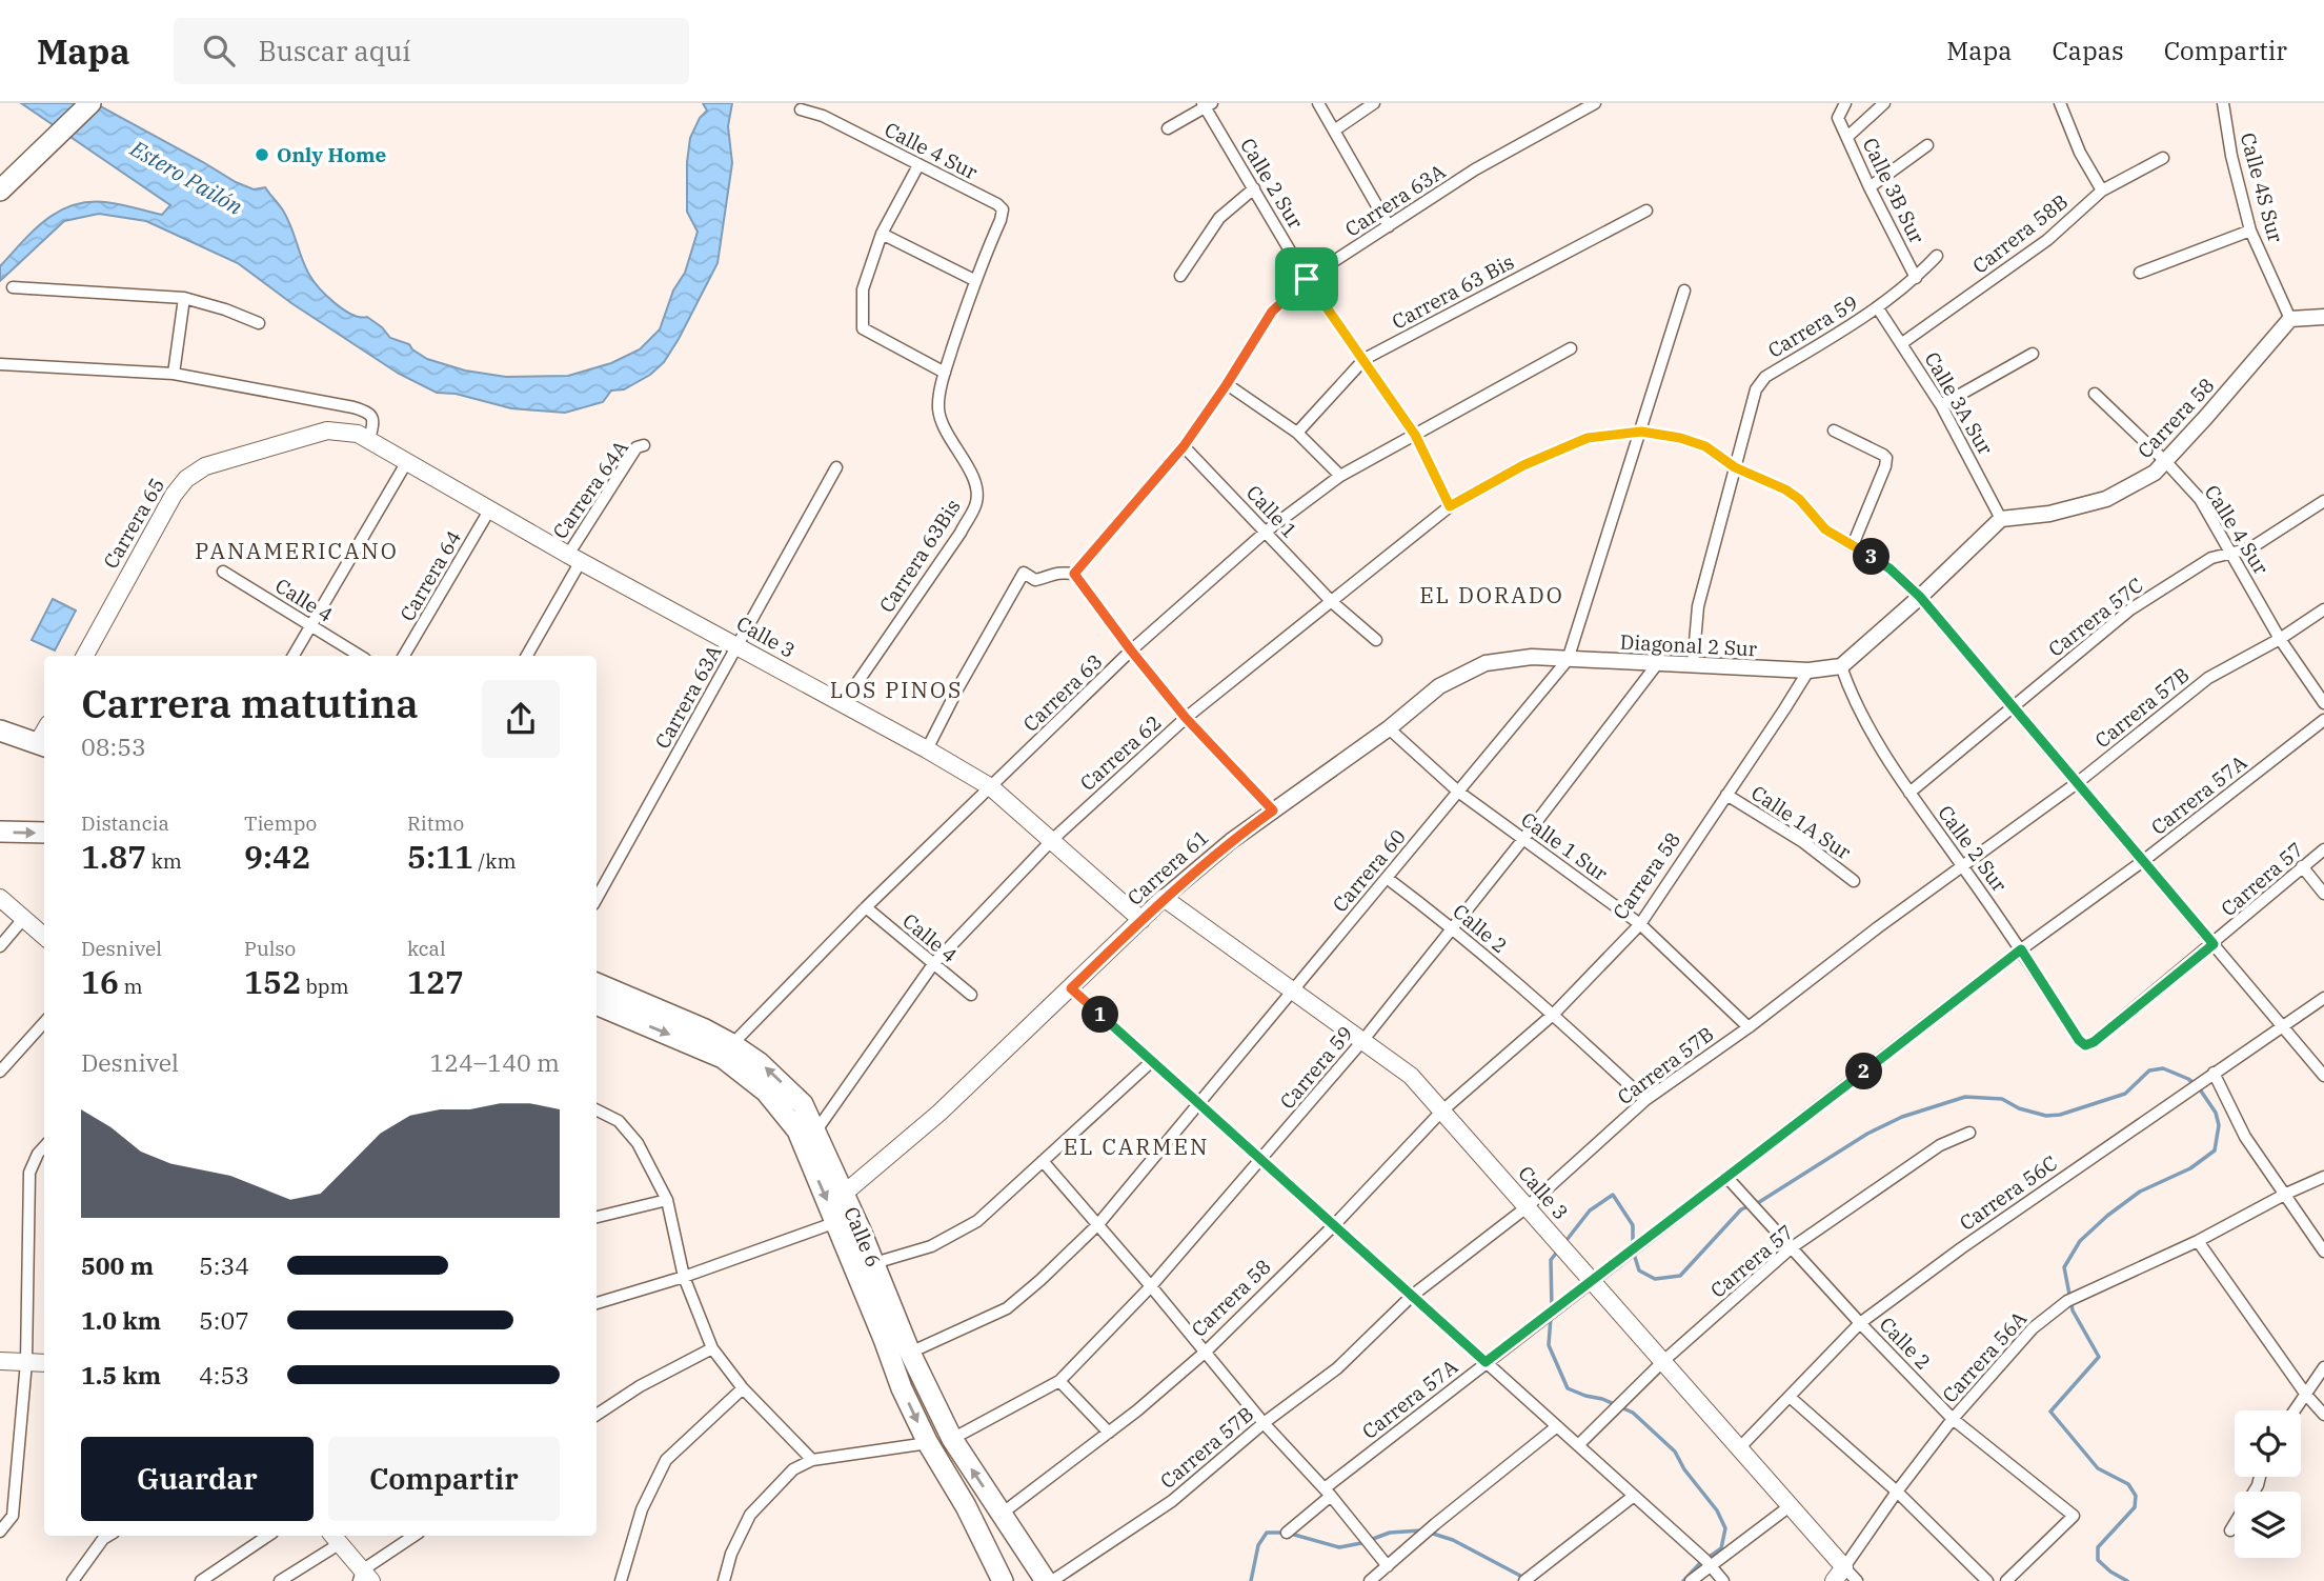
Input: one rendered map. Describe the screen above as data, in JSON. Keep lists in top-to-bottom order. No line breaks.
{"streets":{"highway":["Calle 6"],"main road":["Carrera 65","Calle 3","Carrera 61"],"street":["Calle 4 Sur","Calle 2 Sur","Calle 4S Sur","Calle 3B Sur","Carrera 63A","Carrera 58B","Carrera 63 Bis","Carrera 59","Calle 3A Sur","Carrera 58","Carrera 64A","Calle 1","Carrera 63Bis","Carrera 64","Calle 4","Carrera 57C","Diagonal 2 Sur","Carrera 63","Carrera 57B","Carrera 62","Carrera 57A","Calle 1A Sur","Calle 1 Sur","Carrera 60","Carrera 57","Calle 2","Carrera 56C","Carrera 56A"]},"crossings":[["Calle 4 Sur","Carrera 58"],["Calle 4 Sur","Carrera 63Bis"],["Calle 4 Sur","Carrera 57C"],["Calle 4 Sur","Carrera 57B"],["Calle 2 Sur","Carrera 63A"],["Calle 2 Sur","Carrera 63 Bis"],["Calle 2 Sur","Carrera 57C"],["Calle 2 Sur","Carrera 63"],["Calle 2 Sur","Carrera 57B"],["Calle 2 Sur","Carrera 62"],["Calle 2 Sur","Carrera 57A"],["Calle 2 Sur","Carrera 57"],["Calle 4S Sur","Carrera 58"],["Calle 3B Sur","Carrera 59"],["Carrera 63A","Calle 1"],["Carrera 63A","Calle 3"],["Carrera 58B","Calle 3A Sur"],["Carrera 59","Calle 3A Sur"],["Carrera 59","Calle 3"],["Carrera 59","Diagonal 2 Sur"],["Carrera 59","Carrera 62"],["Carrera 59","Calle 1 Sur"],["Carrera 59","Calle 2"],["Carrera 59","Calle 6"],["Calle 3A Sur","Carrera 58"],["Carrera 58","Calle 3"],["Carrera 58","Diagonal 2 Sur"],["Carrera 58","Calle 1A Sur"],["Carrera 58","Calle 1 Sur"],["Carrera 58","Calle 2"],["Carrera 58","Calle 6"],["Carrera 64A","Calle 3"],["Calle 1","Carrera 63"],["Calle 1","Carrera 62"],["Carrera 65","Calle 3"],["Carrera 63Bis","Calle 3"],["Carrera 64","Calle 3"],["Calle 4","Carrera 63"],["Calle 4","Carrera 62"],["Carrera 57C","Carrera 62"],["Calle 3","Carrera 63"],["Calle 3","Carrera 57B"],["Calle 3","Carrera 62"],["Calle 3","Carrera 57A"],["Calle 3","Carrera 61"],["Calle 3","Carrera 60"],["Calle 3","Carrera 57"],["Calle 3","Carrera 56C"],["Calle 3","Carrera 56A"],["Diagonal 2 Sur","Carrera 61"],["Diagonal 2 Sur","Carrera 60"],["Carrera 63","Calle 6"],["Carrera 57B","Carrera 62"],["Carrera 57B","Calle 1 Sur"],["Carrera 57B","Calle 2"],["Carrera 62","Carrera 57A"],["Carrera 62","Carrera 60"],["Carrera 62","Carrera 57"],["Carrera 62","Carrera 56C"],["Carrera 62","Calle 6"],["Carrera 57A","Calle 2"],["Calle 1 Sur","Carrera 61"],["Calle 1 Sur","Carrera 60"],["Carrera 61","Carrera 60"],["Carrera 61","Calle 6"],["Carrera 60","Calle 2"],["Carrera 60","Calle 6"],["Carrera 57","Calle 2"],["Calle 2","Carrera 56C"],["Calle 2","Carrera 56A"]],"districts":["PANAMERICANO","EL DORADO","LOS PINOS","EL CARMEN"],"water":["Estero Pailón"],"places":["Only Home"],"page":{"header":"Mapa","search":"Buscar aquí","nav":["Mapa","Capas","Compartir"],"pins":["3","1","2"],"heading":["Carrera matutina","08:53"],"stats":[["Distancia","1.87 km"],["Tiempo","9:42"],["Ritmo","5:11 /km"],["Desnivel","16 m"],["Pulso","152 bpm"],["kcal","127"]],"chart":["Desnivel","124–140 m"],"list":[{"name":"500 m","note":"5:34"},{"name":"1.0 km","note":"5:07"},{"name":"1.5 km","note":"4:53"}],"buttons":["Guardar","Compartir"]}}
